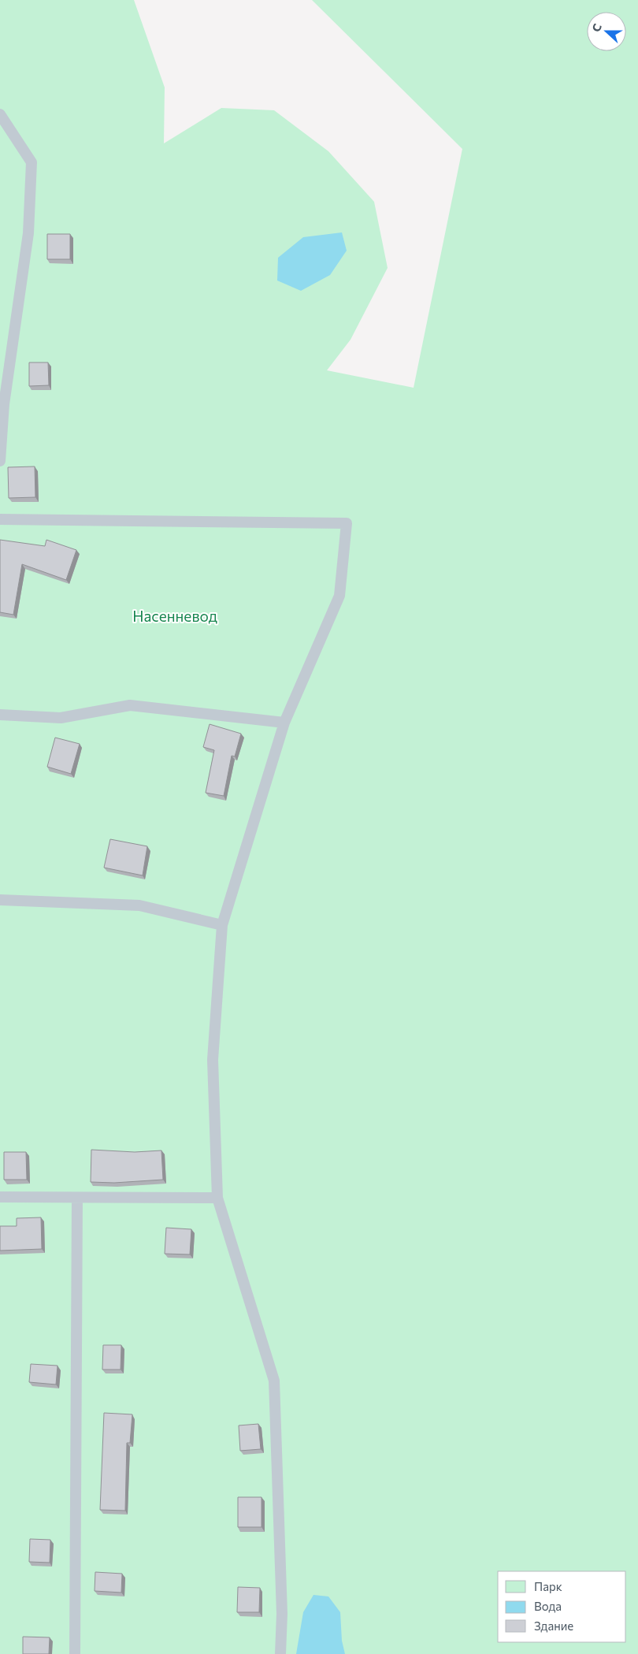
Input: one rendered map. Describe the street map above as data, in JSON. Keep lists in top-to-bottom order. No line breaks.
{"parks":["Насенневод"],"legend":["Парк","Вода","Здание"],"north":"left"}
